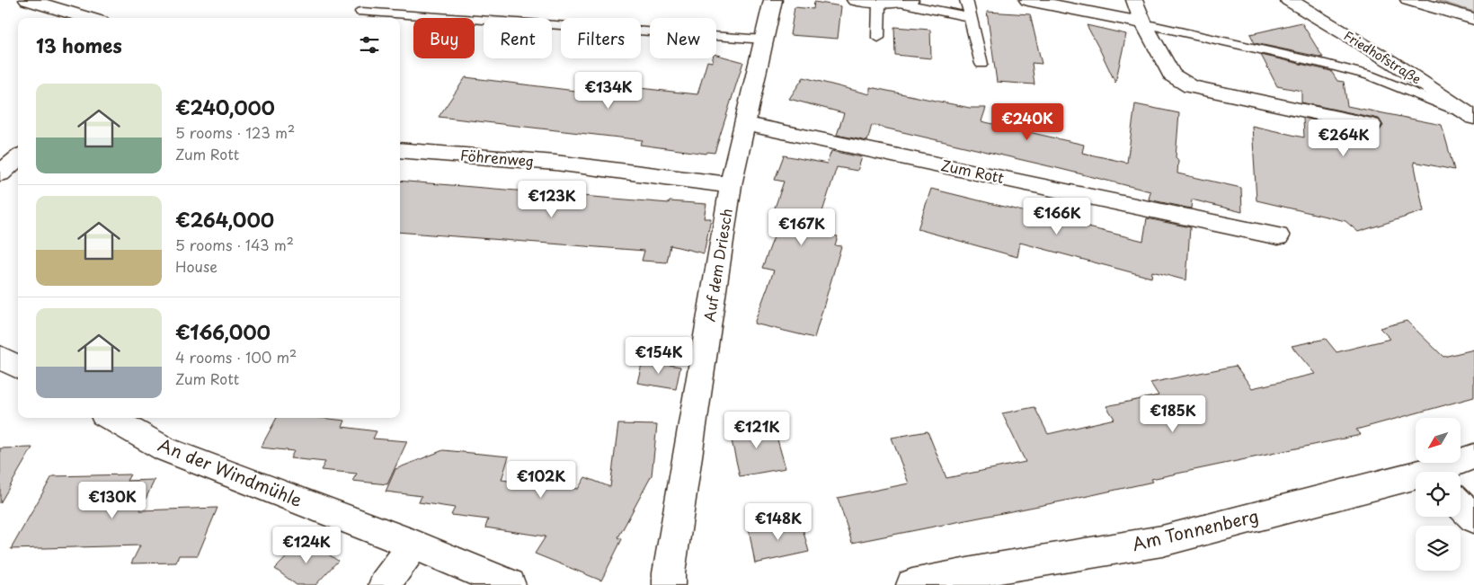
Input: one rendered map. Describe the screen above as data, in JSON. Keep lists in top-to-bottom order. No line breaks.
{"streets":{"street":["Friedhofstraße","Föhrenweg","Zum Rott","Auf dem Driesch","An der Windmühle","Am Tonnenberg"]},"crossings":[["Föhrenweg","Auf dem Driesch"],["Zum Rott","Auf dem Driesch"]],"north":"bottom left","page":{"chip":["Buy","Rent","Filters","New"],"heading":"13 homes","price":["€134K","€240K","€264K","€123K","€166K","€167K","€154K","€185K","€121K","€102K","€130K","€148K","€124K"],"list":[{"name":"€240,000","note":"5 rooms · 123 m² · Zum Rott"},{"name":"€264,000","note":"5 rooms · 143 m² · House"},{"name":"€166,000","note":"4 rooms · 100 m² · Zum Rott"}]}}
